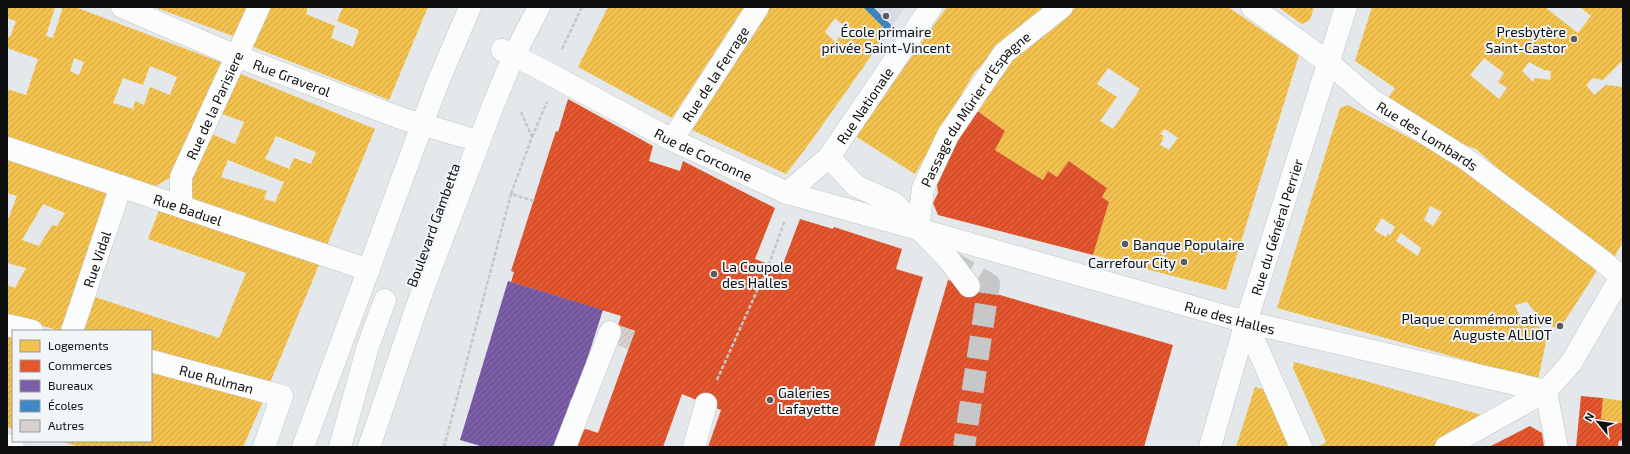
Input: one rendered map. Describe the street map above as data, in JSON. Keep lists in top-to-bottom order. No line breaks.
{"streets":{"street":["Rue de la Ferrage","Rue Graverol","Rue de la Parisiere","Rue Nationale","Passage du Mûrier d'Espagne","Rue des Lombards","Rue de Corconne","Rue Baduel","Boulevard Gambetta","Rue du Général Perrier","Rue Vidal","Rue des Halles","Rue Rulman"]},"crossings":[["Rue de la Ferrage","Rue de Corconne"],["Rue Graverol","Rue de la Parisiere"],["Rue Graverol","Boulevard Gambetta"],["Rue de la Parisiere","Rue Baduel"],["Rue Nationale","Rue de Corconne"],["Passage du Mûrier d'Espagne","Rue de Corconne"],["Passage du Mûrier d'Espagne","Rue des Halles"],["Rue des Lombards","Rue du Général Perrier"],["Rue de Corconne","Boulevard Gambetta"],["Rue de Corconne","Rue des Halles"],["Rue Baduel","Rue Vidal"],["Rue du Général Perrier","Rue des Halles"]],"places":["École primaire privée Saint-Vincent","Presbytère Saint-Castor","Banque Populaire","Carrefour City","La Coupole des Halles","Plaque commémorative Auguste ALLIOT","Galeries Lafayette"],"legend":["Logements","Commerces","Bureaux","Écoles","Autres"],"north":"top left"}
